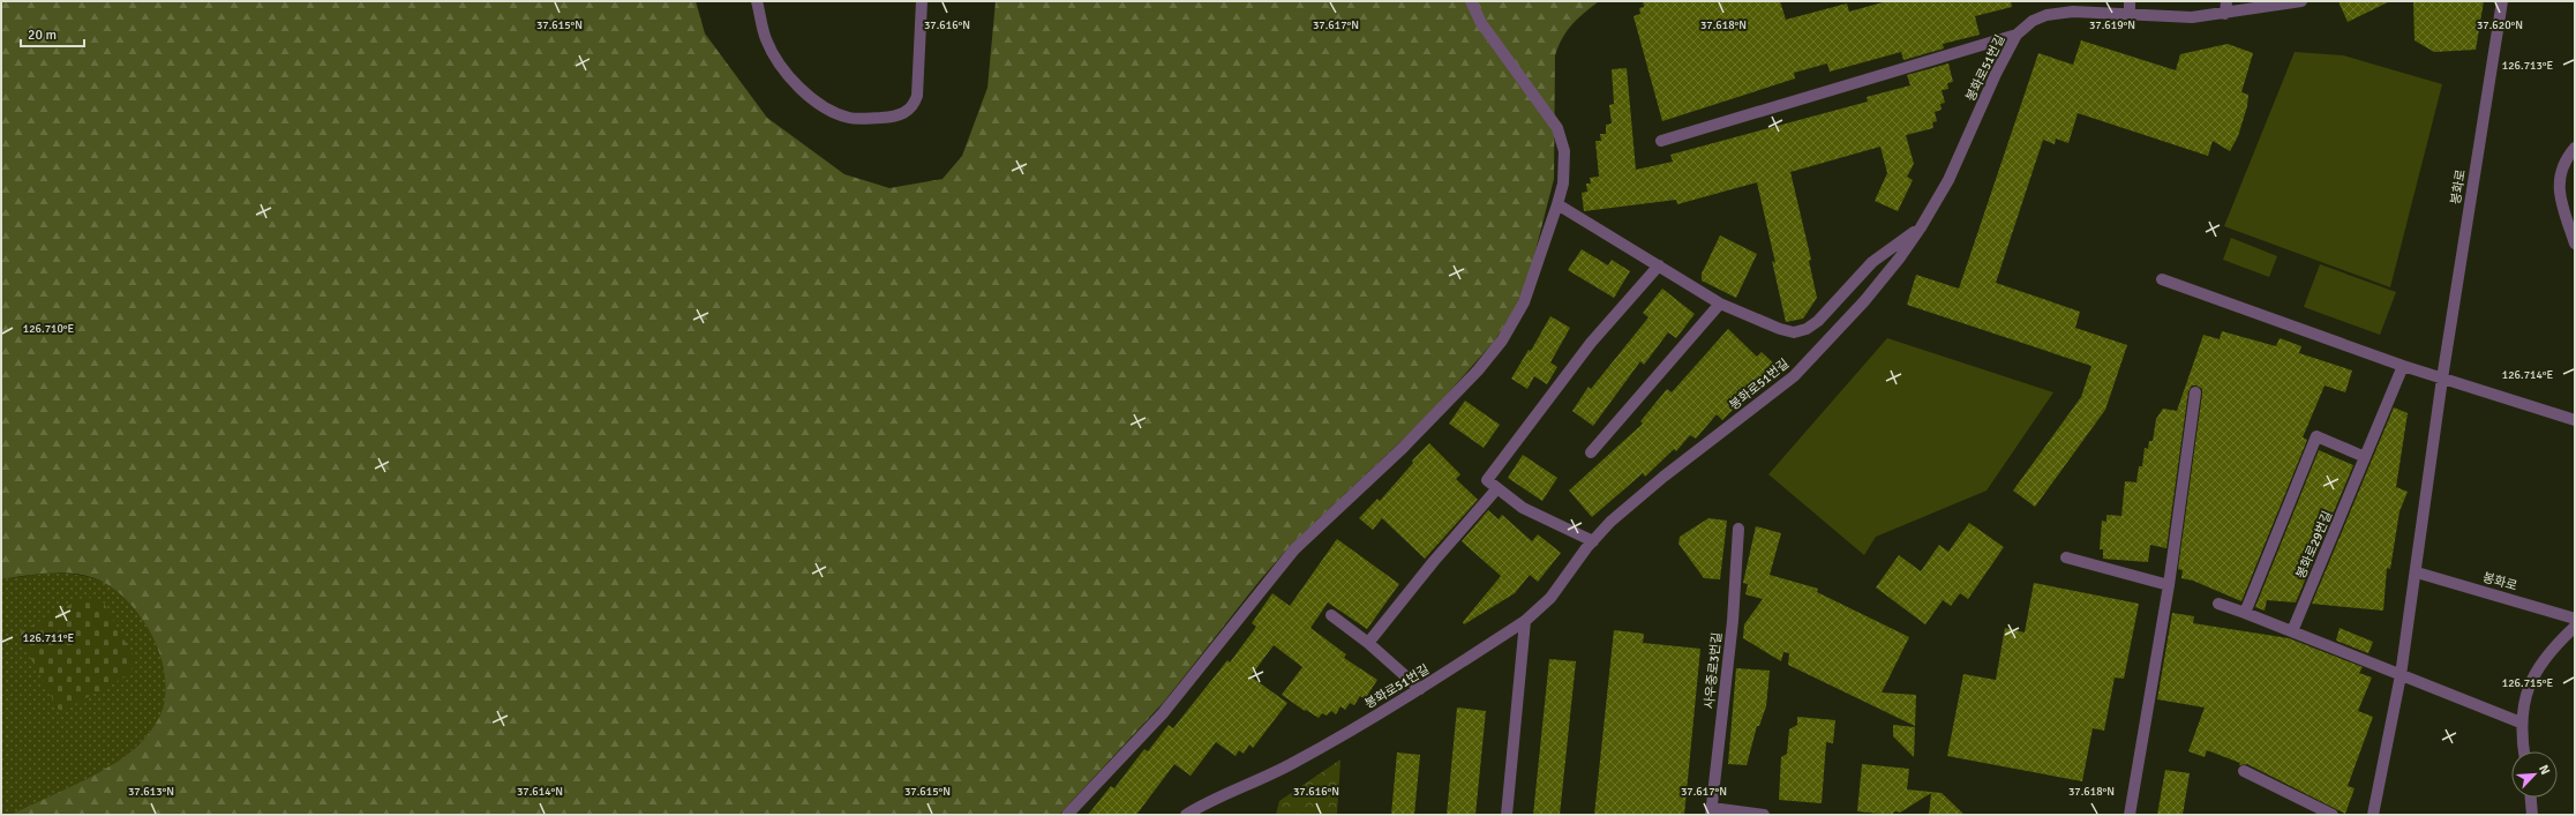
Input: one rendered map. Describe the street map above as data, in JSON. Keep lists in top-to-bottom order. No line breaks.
{"streets":{"street":["봉화로51번길","봉화로","봉화로29번길","사우중로3번길"]},"scale_bar":"20 m","north":"top right","coordinates":["37.620°N","37.615°N","37.616°N","37.617°N","37.618°N","37.619°N","126.713°E","126.710°E","126.714°E","126.711°E","126.715°E","37.613°N","37.614°N"]}
